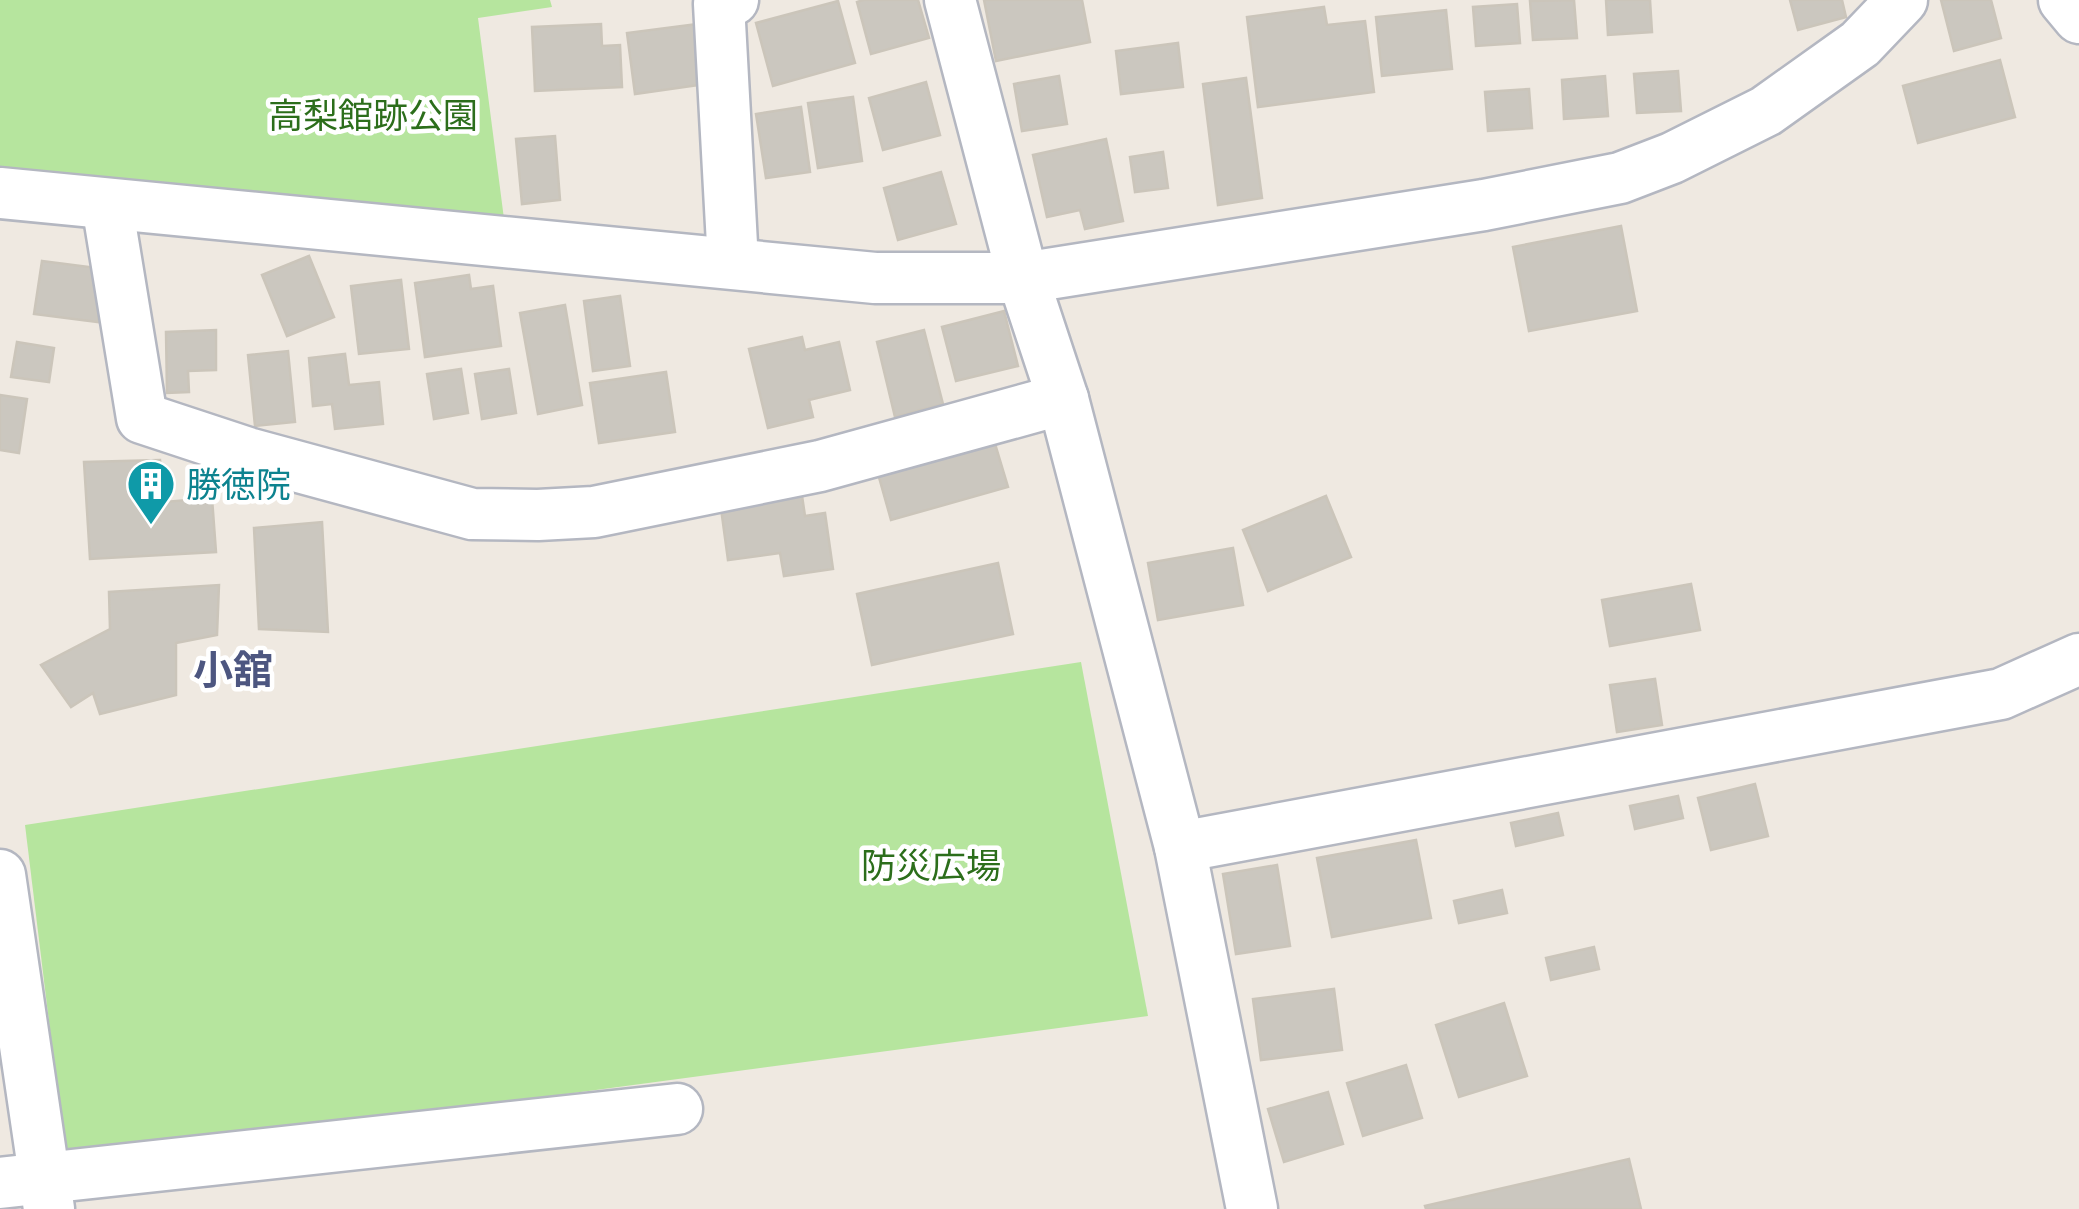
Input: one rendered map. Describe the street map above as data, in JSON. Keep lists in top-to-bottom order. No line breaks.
{"districts":["小舘"],"parks":["高梨館跡公園","防災広場"],"places":{"building":["勝徳院"]}}
